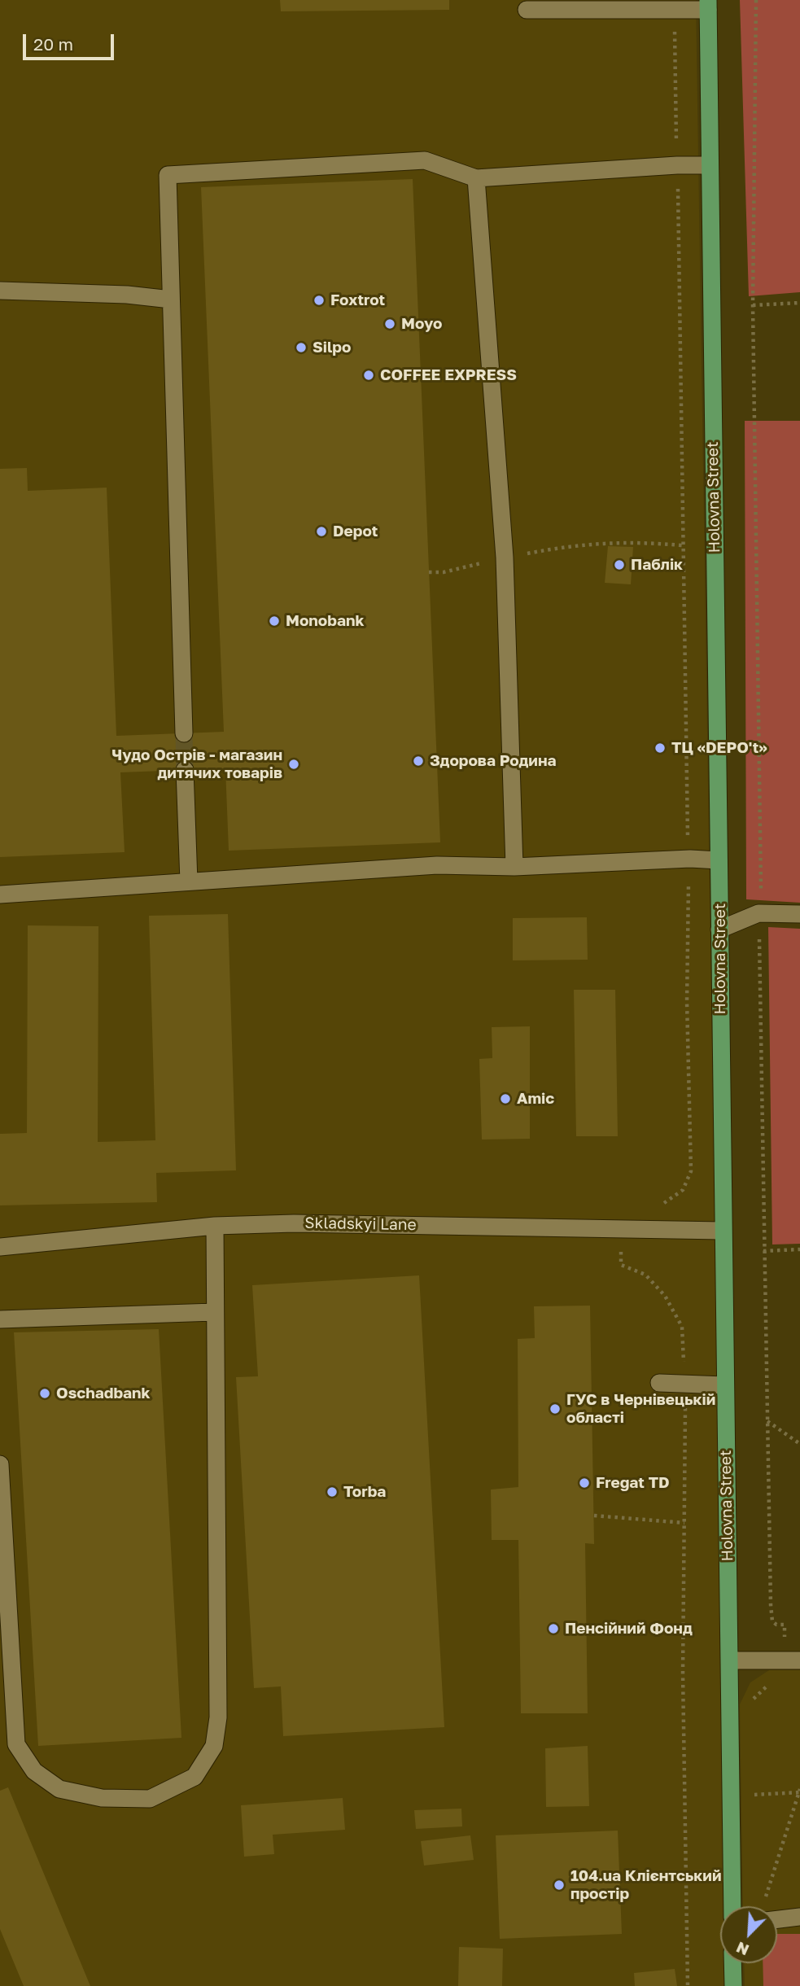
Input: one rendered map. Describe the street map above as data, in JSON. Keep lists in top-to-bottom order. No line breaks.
{"streets":{"main road":["Holovna Street"],"street":["Skladskyi Lane"]},"crossings":[["Holovna Street","Skladskyi Lane"]],"places":["Foxtrot","Moyo","Silpo","COFFEE EXPRESS","Depot","Паблік","Monobank","ТЦ «DEPO't»","Здорова Родина","Чудо Острів - магазин дитячих товарів","Amic","Oschadbank","ГУС в Чернівецькій області","Fregat TD","Torba","Пенсійний Фонд","104.ua Клієнтський простір"],"scale_bar":"20 m","north":"bottom left"}
